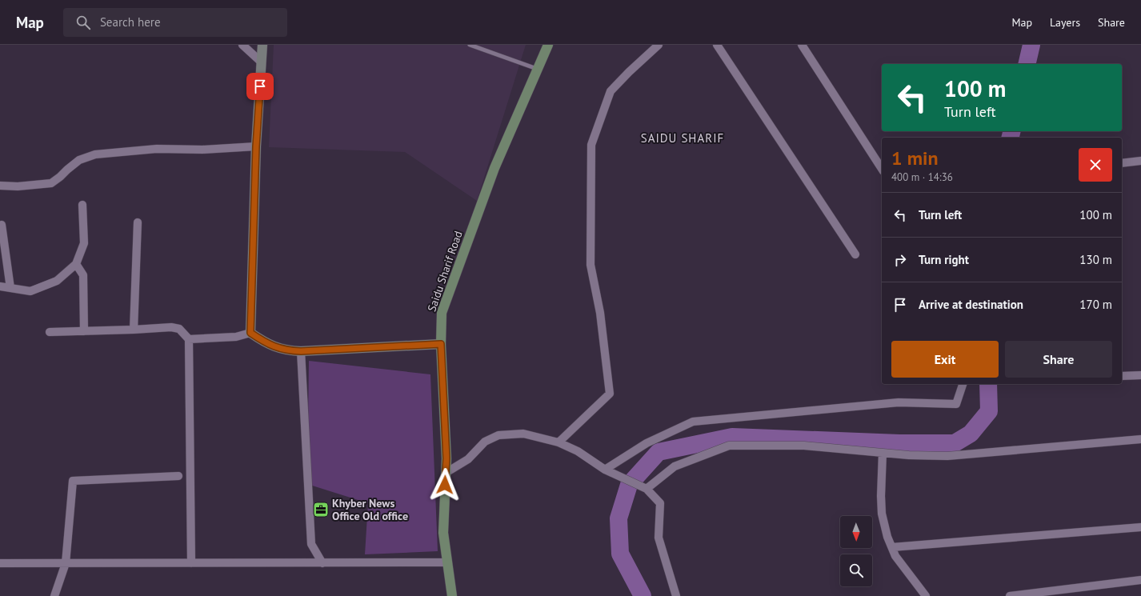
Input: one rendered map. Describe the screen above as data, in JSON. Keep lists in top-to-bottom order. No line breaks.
{"streets":{"main road":["Saidu Sharif Road"]},"districts":["SAIDU SHARIF"],"places":{"office":["Khyber News Office Old office"]},"north":"bottom","page":{"header":"Map","search":"Search here","nav":["Map","Layers","Share"],"turn":["100 m","Turn left"],"heading":["1 min","400 m · 14:36"],"list":[{"name":"Turn left","value":"100 m"},{"name":"Turn right","value":"130 m"},{"name":"Arrive at destination","value":"170 m"}],"buttons":["Exit","Share"]}}
